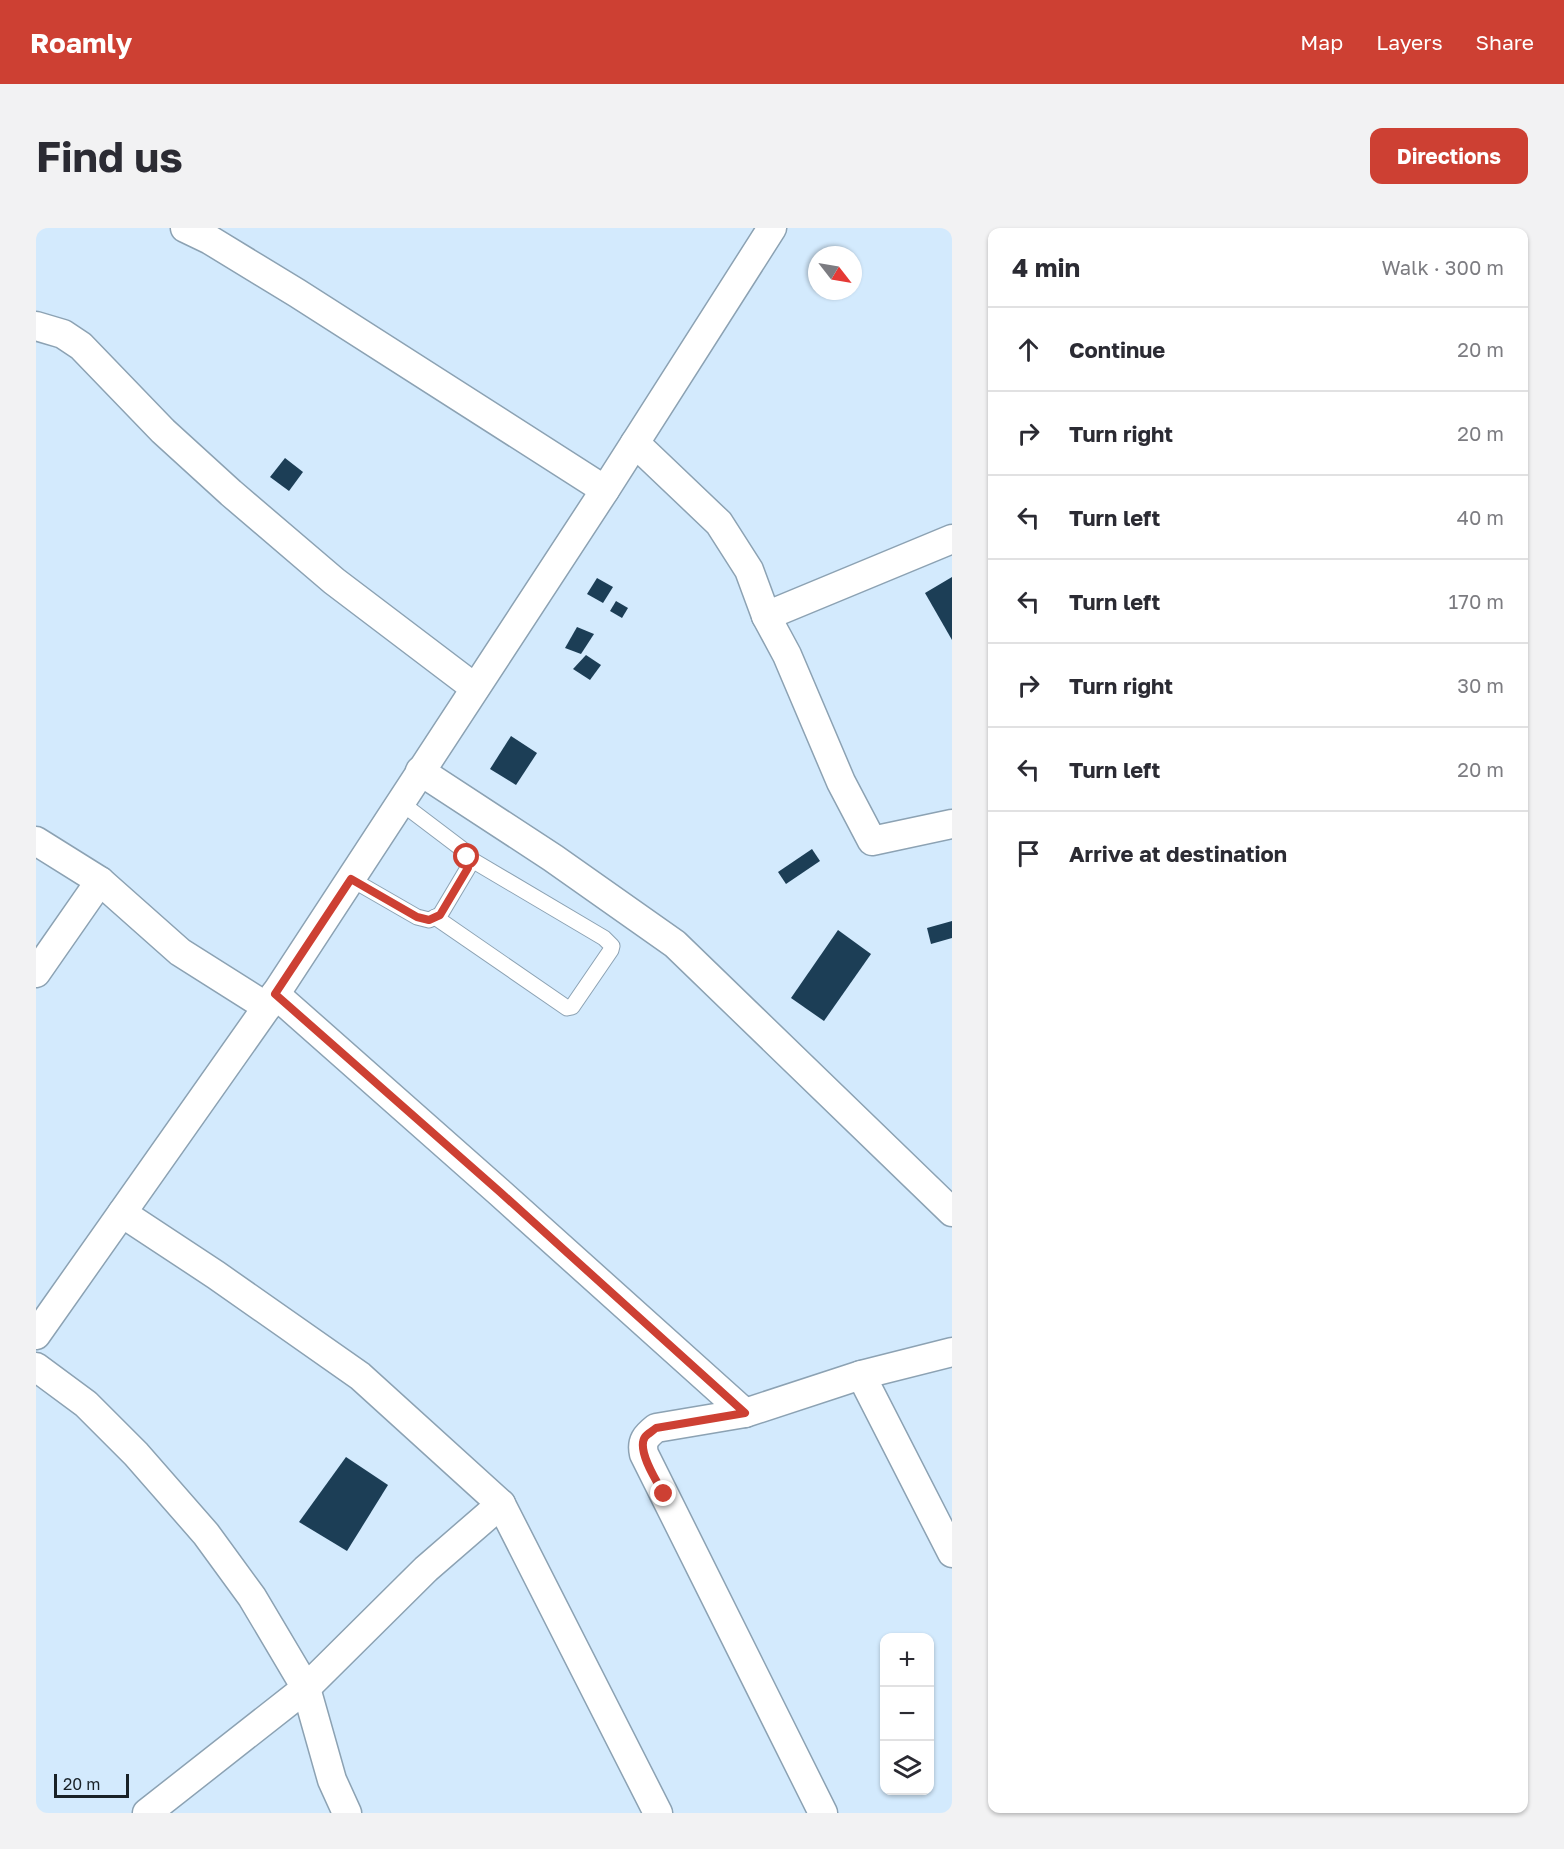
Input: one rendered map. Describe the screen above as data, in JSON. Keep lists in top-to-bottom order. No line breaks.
{"scale_bar":"20 m","north":"bottom right","page":{"header":"Roamly","nav":["Map","Layers","Share"],"buttons":"Directions","title":"Find us","heading":["4 min","Walk · 300 m"],"list":[["Continue","20 m"],["Turn right","20 m"],["Turn left","40 m"],["Turn left","170 m"],["Turn right","30 m"],["Turn left","20 m"],"Arrive at destination"],"map_buttons":["+","−"],"scale":"20 m"}}
